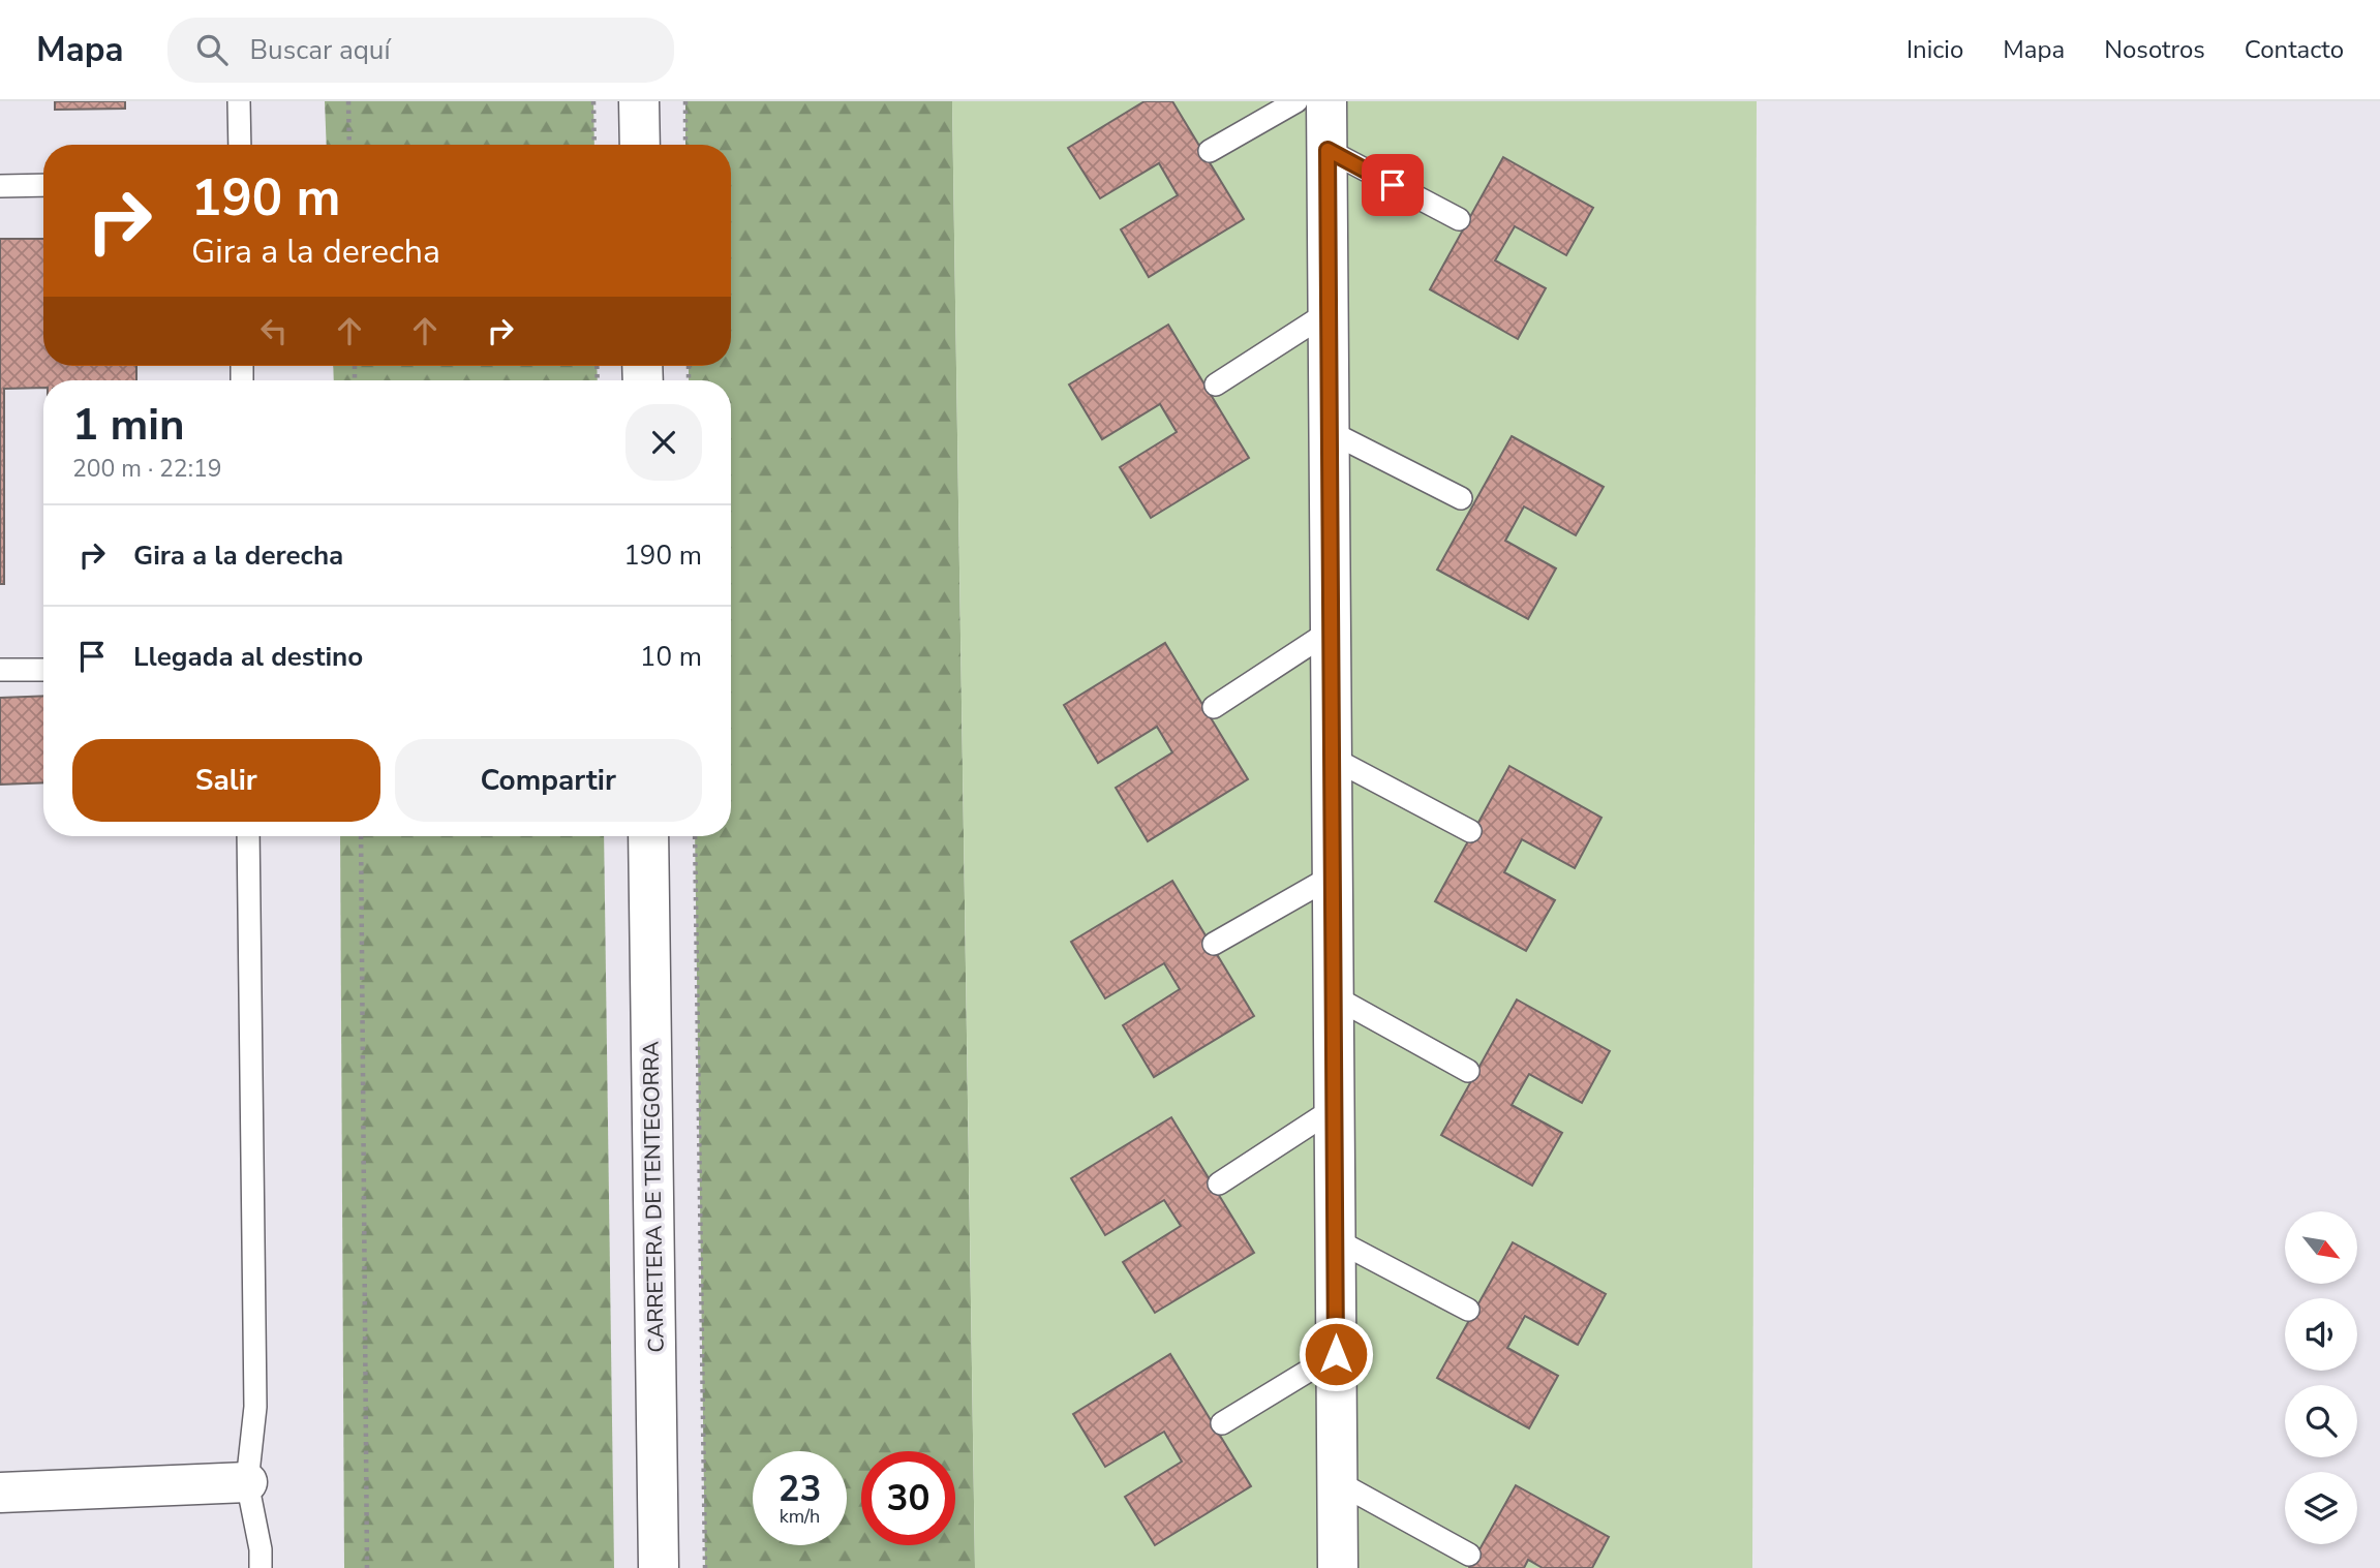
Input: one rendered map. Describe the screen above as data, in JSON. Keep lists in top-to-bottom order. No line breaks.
{"streets":{"street":["CARRETERA DE TENTEGORRA"]},"north":"bottom right","page":{"header":"Mapa","search":"Buscar aquí","nav":["Inicio","Mapa","Nosotros","Contacto"],"turn":["190 m","Gira a la derecha"],"heading":["1 min","200 m · 22:19"],"list":[{"name":"Gira a la derecha","value":"190 m"},{"name":"Llegada al destino","value":"10 m"}],"buttons":["Salir","Compartir"],"speed":"23 km/h","limit":"30"}}
